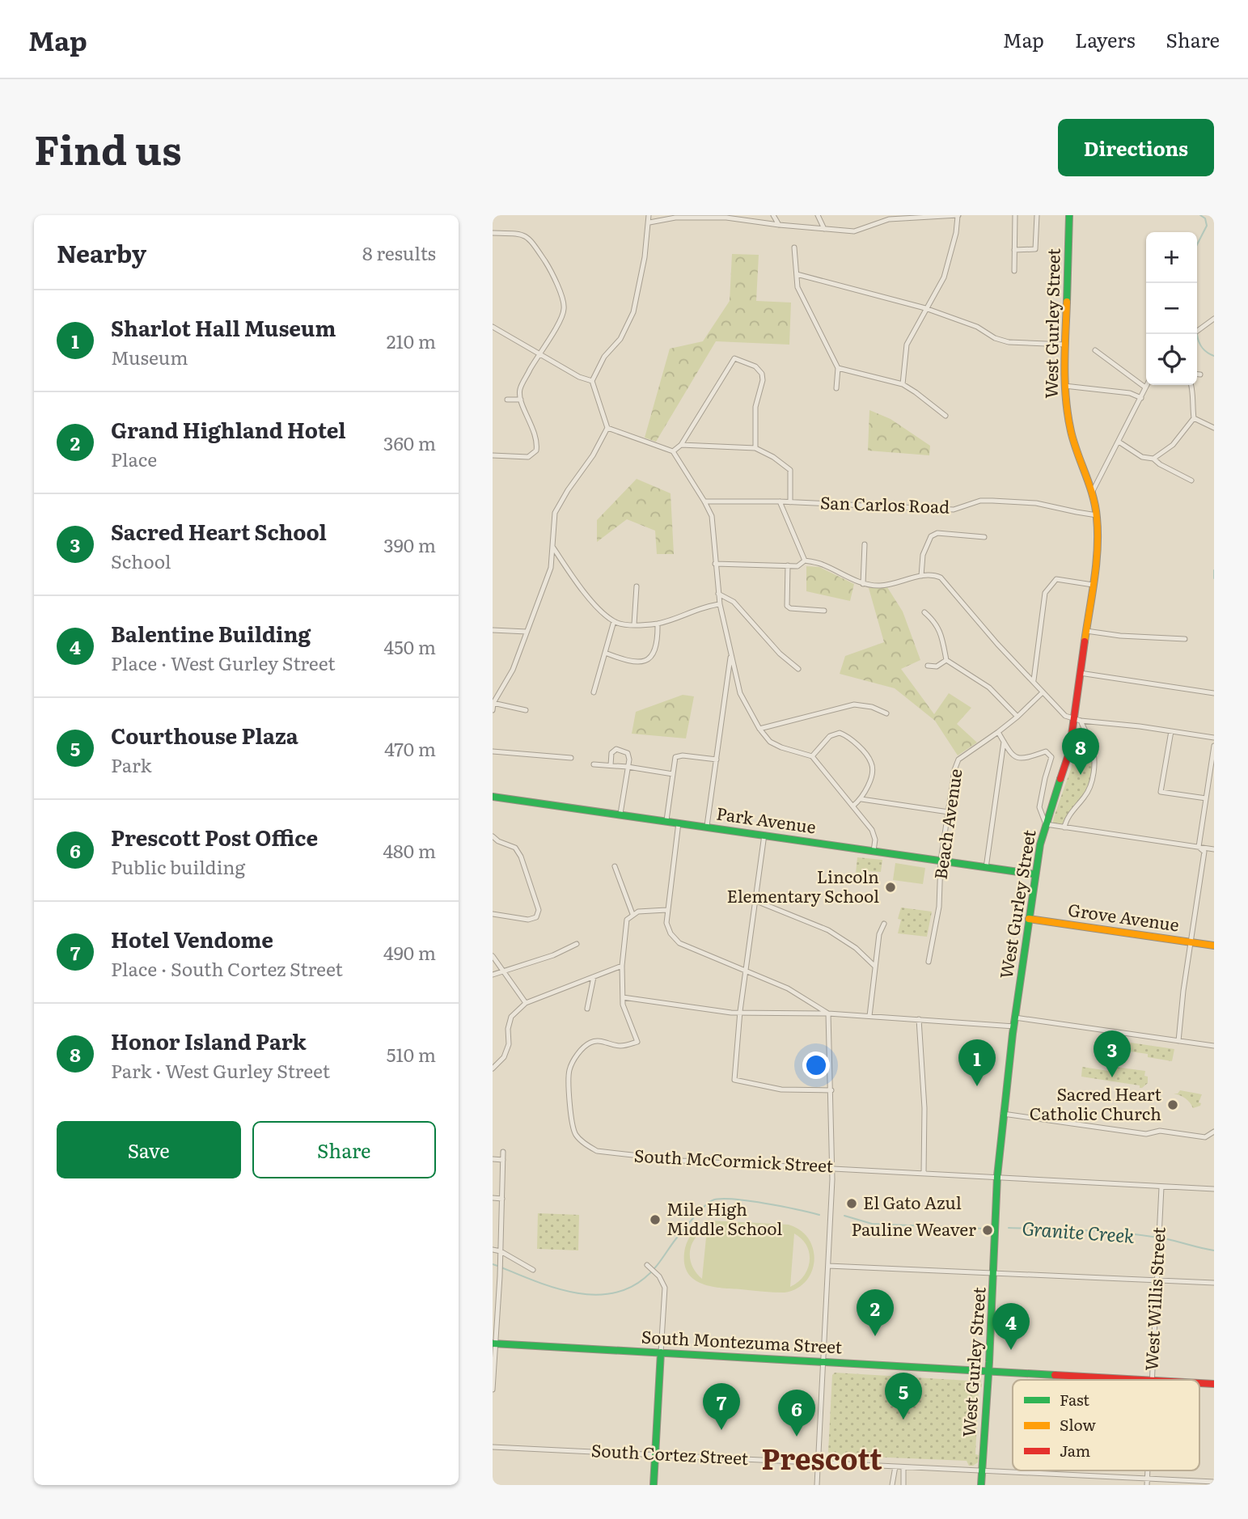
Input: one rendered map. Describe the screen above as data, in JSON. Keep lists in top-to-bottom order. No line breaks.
{"streets":{"main road":["West Gurley Street","Park Avenue","Grove Avenue","South Montezuma Street"],"street":["San Carlos Road","Beach Avenue","South McCormick Street","West Willis Street","South Cortez Street"]},"crossings":[["West Gurley Street","San Carlos Road"],["West Gurley Street","Park Avenue"],["West Gurley Street","Grove Avenue"],["West Gurley Street","South McCormick Street"],["West Gurley Street","South Montezuma Street"],["West Gurley Street","South Cortez Street"],["Park Avenue","Beach Avenue"],["South McCormick Street","West Willis Street"],["West Willis Street","South Cortez Street"]],"districts":["Prescott"],"water":["Granite Creek"],"places":["Lincoln Elementary School","Sacred Heart Catholic Church","El Gato Azul","Mile High Middle School","Pauline Weaver"],"legend":["Fast","Slow","Jam"],"page":{"header":"Map","nav":["Map","Layers","Share"],"title":"Find us","buttons":["Directions",["Save","Share"]],"heading":["Nearby","8 results"],"map_buttons":["+","−"],"list":[{"mark":"1","name":"Sharlot Hall Museum","note":"Museum","value":"210 m"},{"mark":"2","name":"Grand Highland Hotel","note":"Place","value":"360 m"},{"mark":"3","name":"Sacred Heart School","note":"School","value":"390 m"},{"mark":"4","name":"Balentine Building","note":"Place · West Gurley Street","value":"450 m"},{"mark":"5","name":"Courthouse Plaza","note":"Park","value":"470 m"},{"mark":"6","name":"Prescott Post Office","note":"Public building","value":"480 m"},{"mark":"7","name":"Hotel Vendome","note":"Place · South Cortez Street","value":"490 m"},{"mark":"8","name":"Honor Island Park","note":"Park · West Gurley Street","value":"510 m"}],"pins":["8","3","1","2","4","5","7","6"]}}
